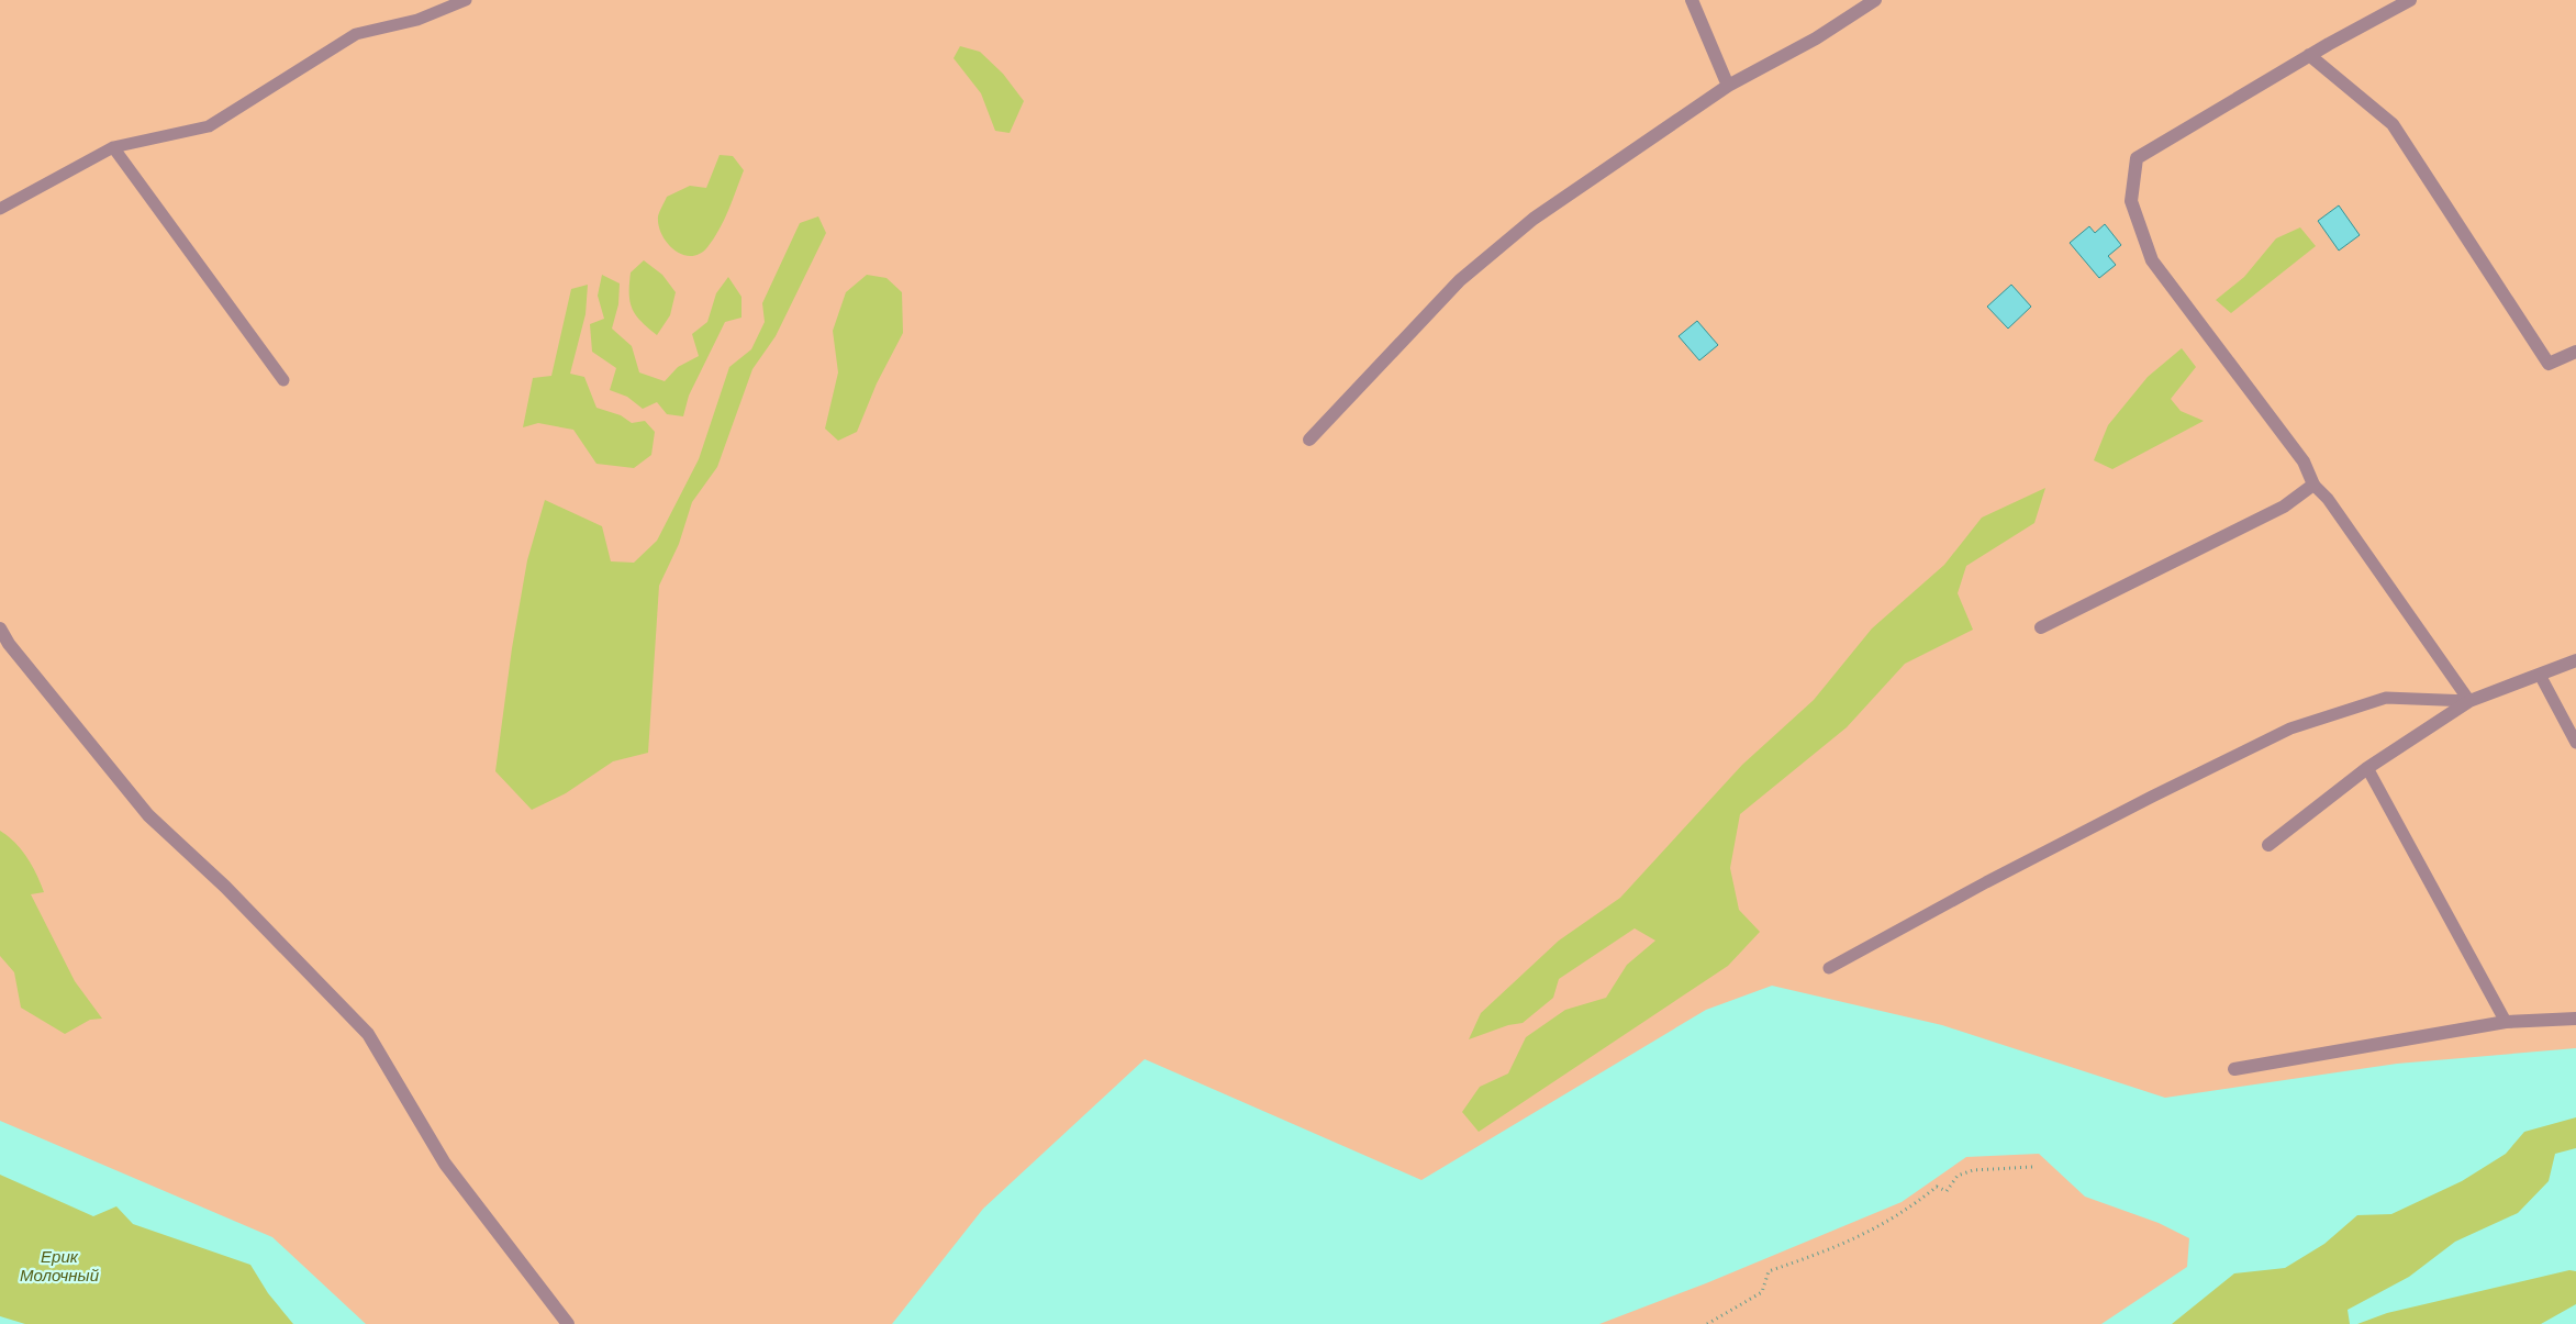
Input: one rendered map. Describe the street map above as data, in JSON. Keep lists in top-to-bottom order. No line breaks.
{"water":["Ерик Молочный"]}
